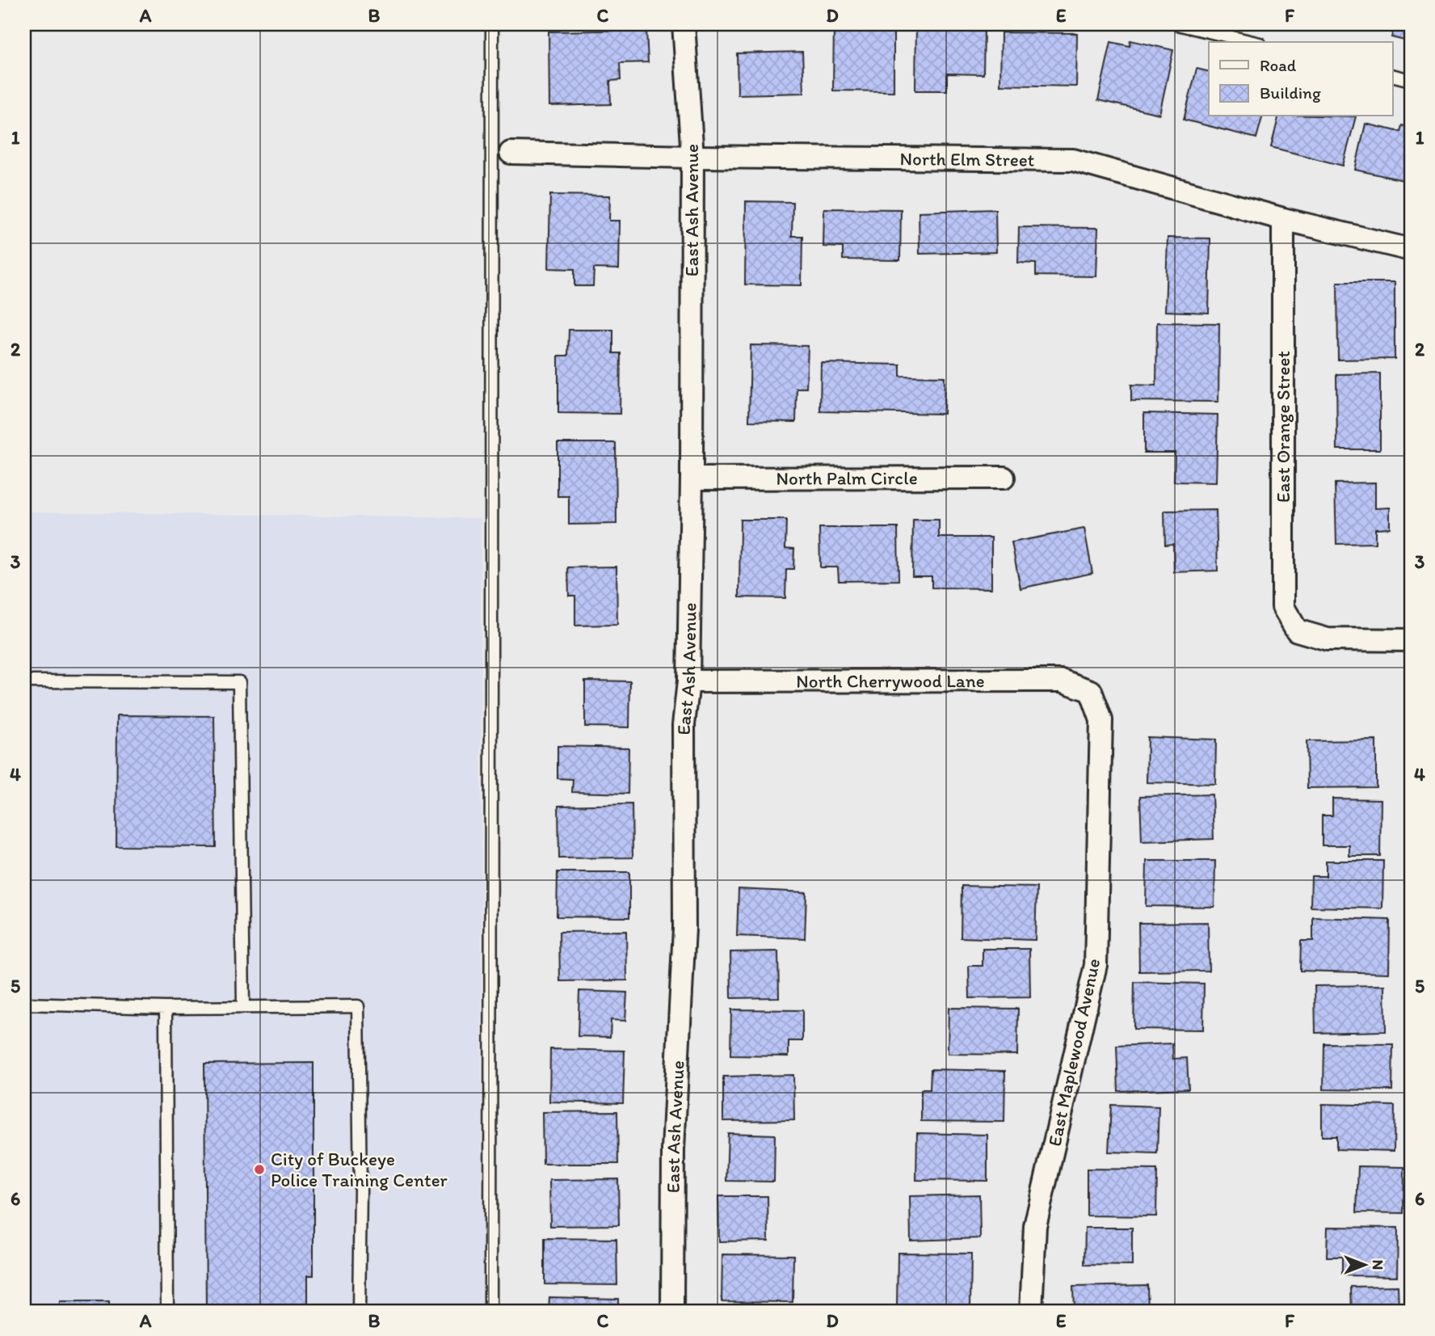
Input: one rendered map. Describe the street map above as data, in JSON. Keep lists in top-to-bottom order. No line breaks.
{"streets":{"street":["North Elm Street","East Ash Avenue","East Orange Street","North Palm Circle","North Cherrywood Lane","East Maplewood Avenue"]},"crossings":[["North Elm Street","East Ash Avenue"],["North Elm Street","East Orange Street"],["East Ash Avenue","North Palm Circle"],["East Ash Avenue","North Cherrywood Lane"],["North Cherrywood Lane","East Maplewood Avenue"]],"places":["City of Buckeye Police Training Center"],"legend":["Road","Building"],"north":"right","grid":{"columns":["A","B","C","D","E","F"],"rows":["1","2","3","4","5","6"]}}
